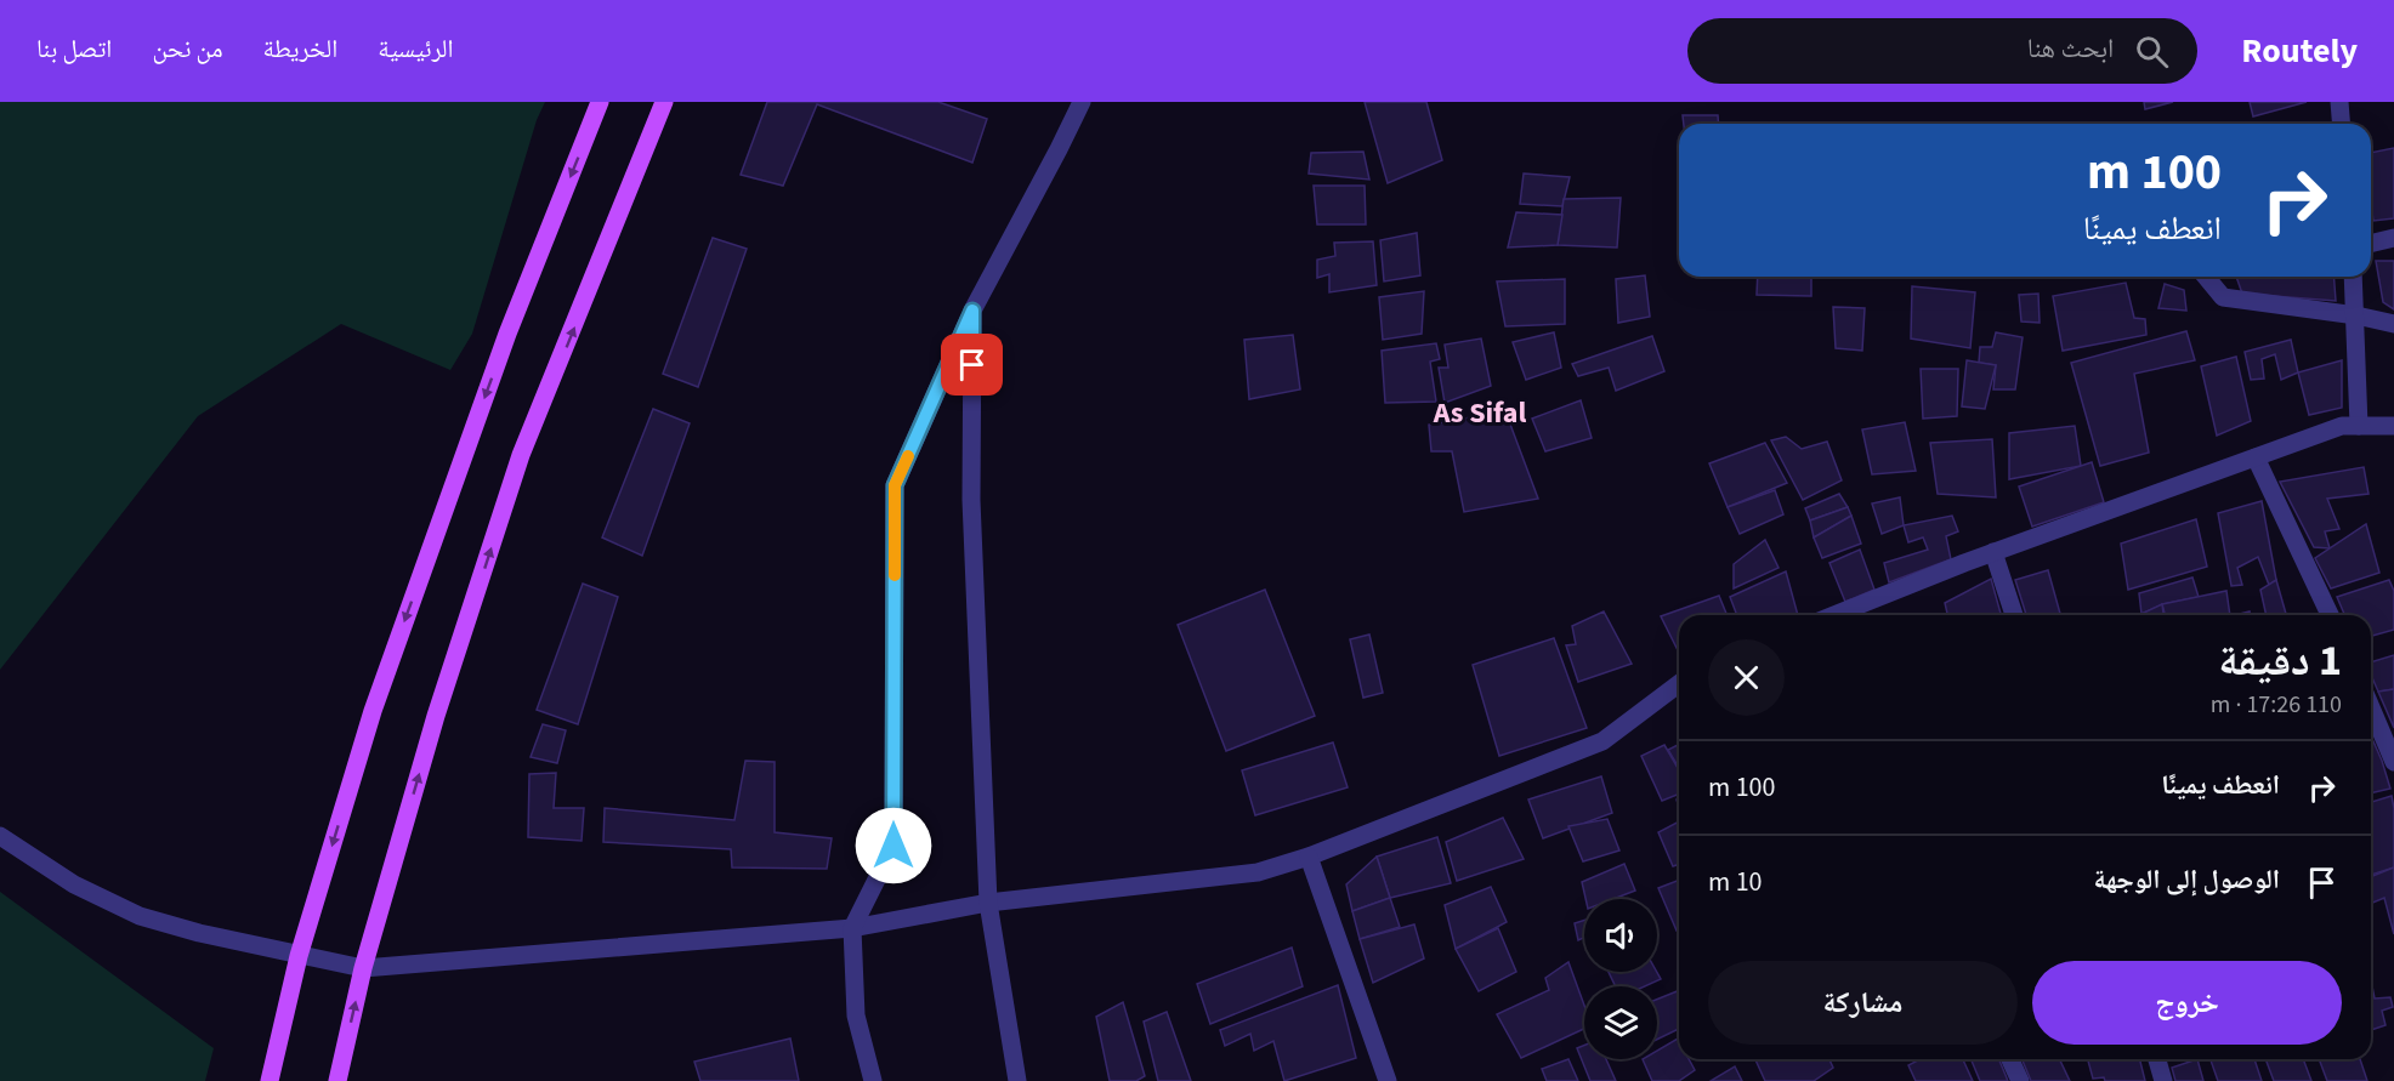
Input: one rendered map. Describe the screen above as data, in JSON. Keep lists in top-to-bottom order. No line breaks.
{"districts":["As Sifal"],"page":{"header":"Routely","search":"ابحث هنا","nav":["الرئيسية","الخريطة","من نحن","اتصل بنا"],"turn":["100 m","انعطف يمينًا"],"heading":["1 دقيقة","110 m · 17:26"],"list":[{"name":"انعطف يمينًا","value":"100 m"},{"name":"الوصول إلى الوجهة","value":"10 m"}],"buttons":["خروج","مشاركة"]}}
